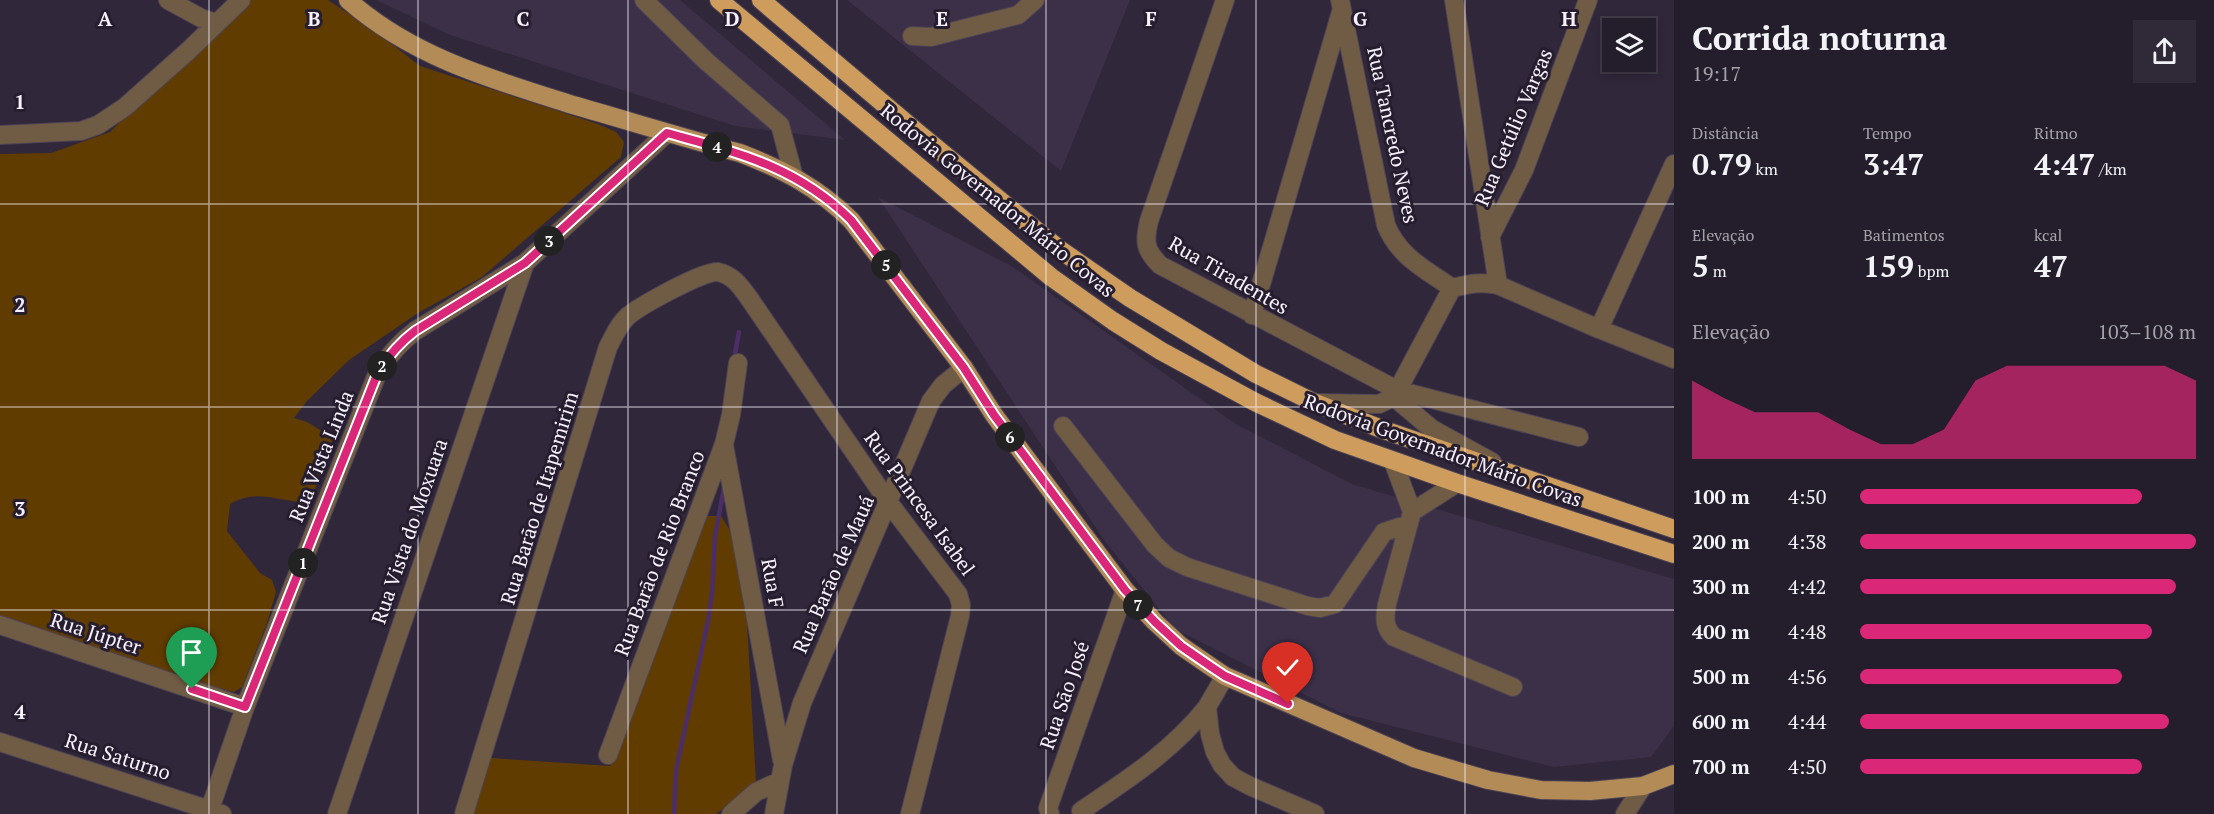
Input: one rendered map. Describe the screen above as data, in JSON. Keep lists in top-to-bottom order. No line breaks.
{"streets":{"highway":["Rodovia Governador Mário Covas"],"street":["Rua Getúlio Vargas","Rua Tancredo Neves","Rua Tiradentes","Rua Vista Linda","Rua Barão de Itapemirim","Rua Princesa Isabel","Rua Vista do Moxuara","Rua Barão de Rio Branco","Rua Barão de Mauá","Rua F","Rua Júpter","Rua São José","Rua Saturno"]},"crossings":[["Rua Vista Linda","Rua Vista do Moxuara"],["Rua Vista Linda","Rua Júpter"],["Rua Vista Linda","Rua Saturno"],["Rua Barão de Itapemirim","Rua Princesa Isabel"],["Rua Princesa Isabel","Rua Barão de Mauá"],["Rua Barão de Rio Branco","Rua F"],["Rua Barão de Mauá","Rua F"]],"page":{"heading":["Corrida noturna","19:17"],"stats":[["Distância","0.79 km"],["Tempo","3:47"],["Ritmo","4:47 /km"],["Elevação","5 m"],["Batimentos","159 bpm"],["kcal","47"]],"pins":["4","3","5","2","6","1","7"],"chart":["Elevação","103–108 m"],"list":[{"name":"100 m","note":"4:50"},{"name":"200 m","note":"4:38"},{"name":"300 m","note":"4:42"},{"name":"400 m","note":"4:48"},{"name":"500 m","note":"4:56"},{"name":"600 m","note":"4:44"},{"name":"700 m","note":"4:50"}]},"grid":{"columns":["A","B","C","D","E","F","G","H"],"rows":["1","2","3","4"]}}
